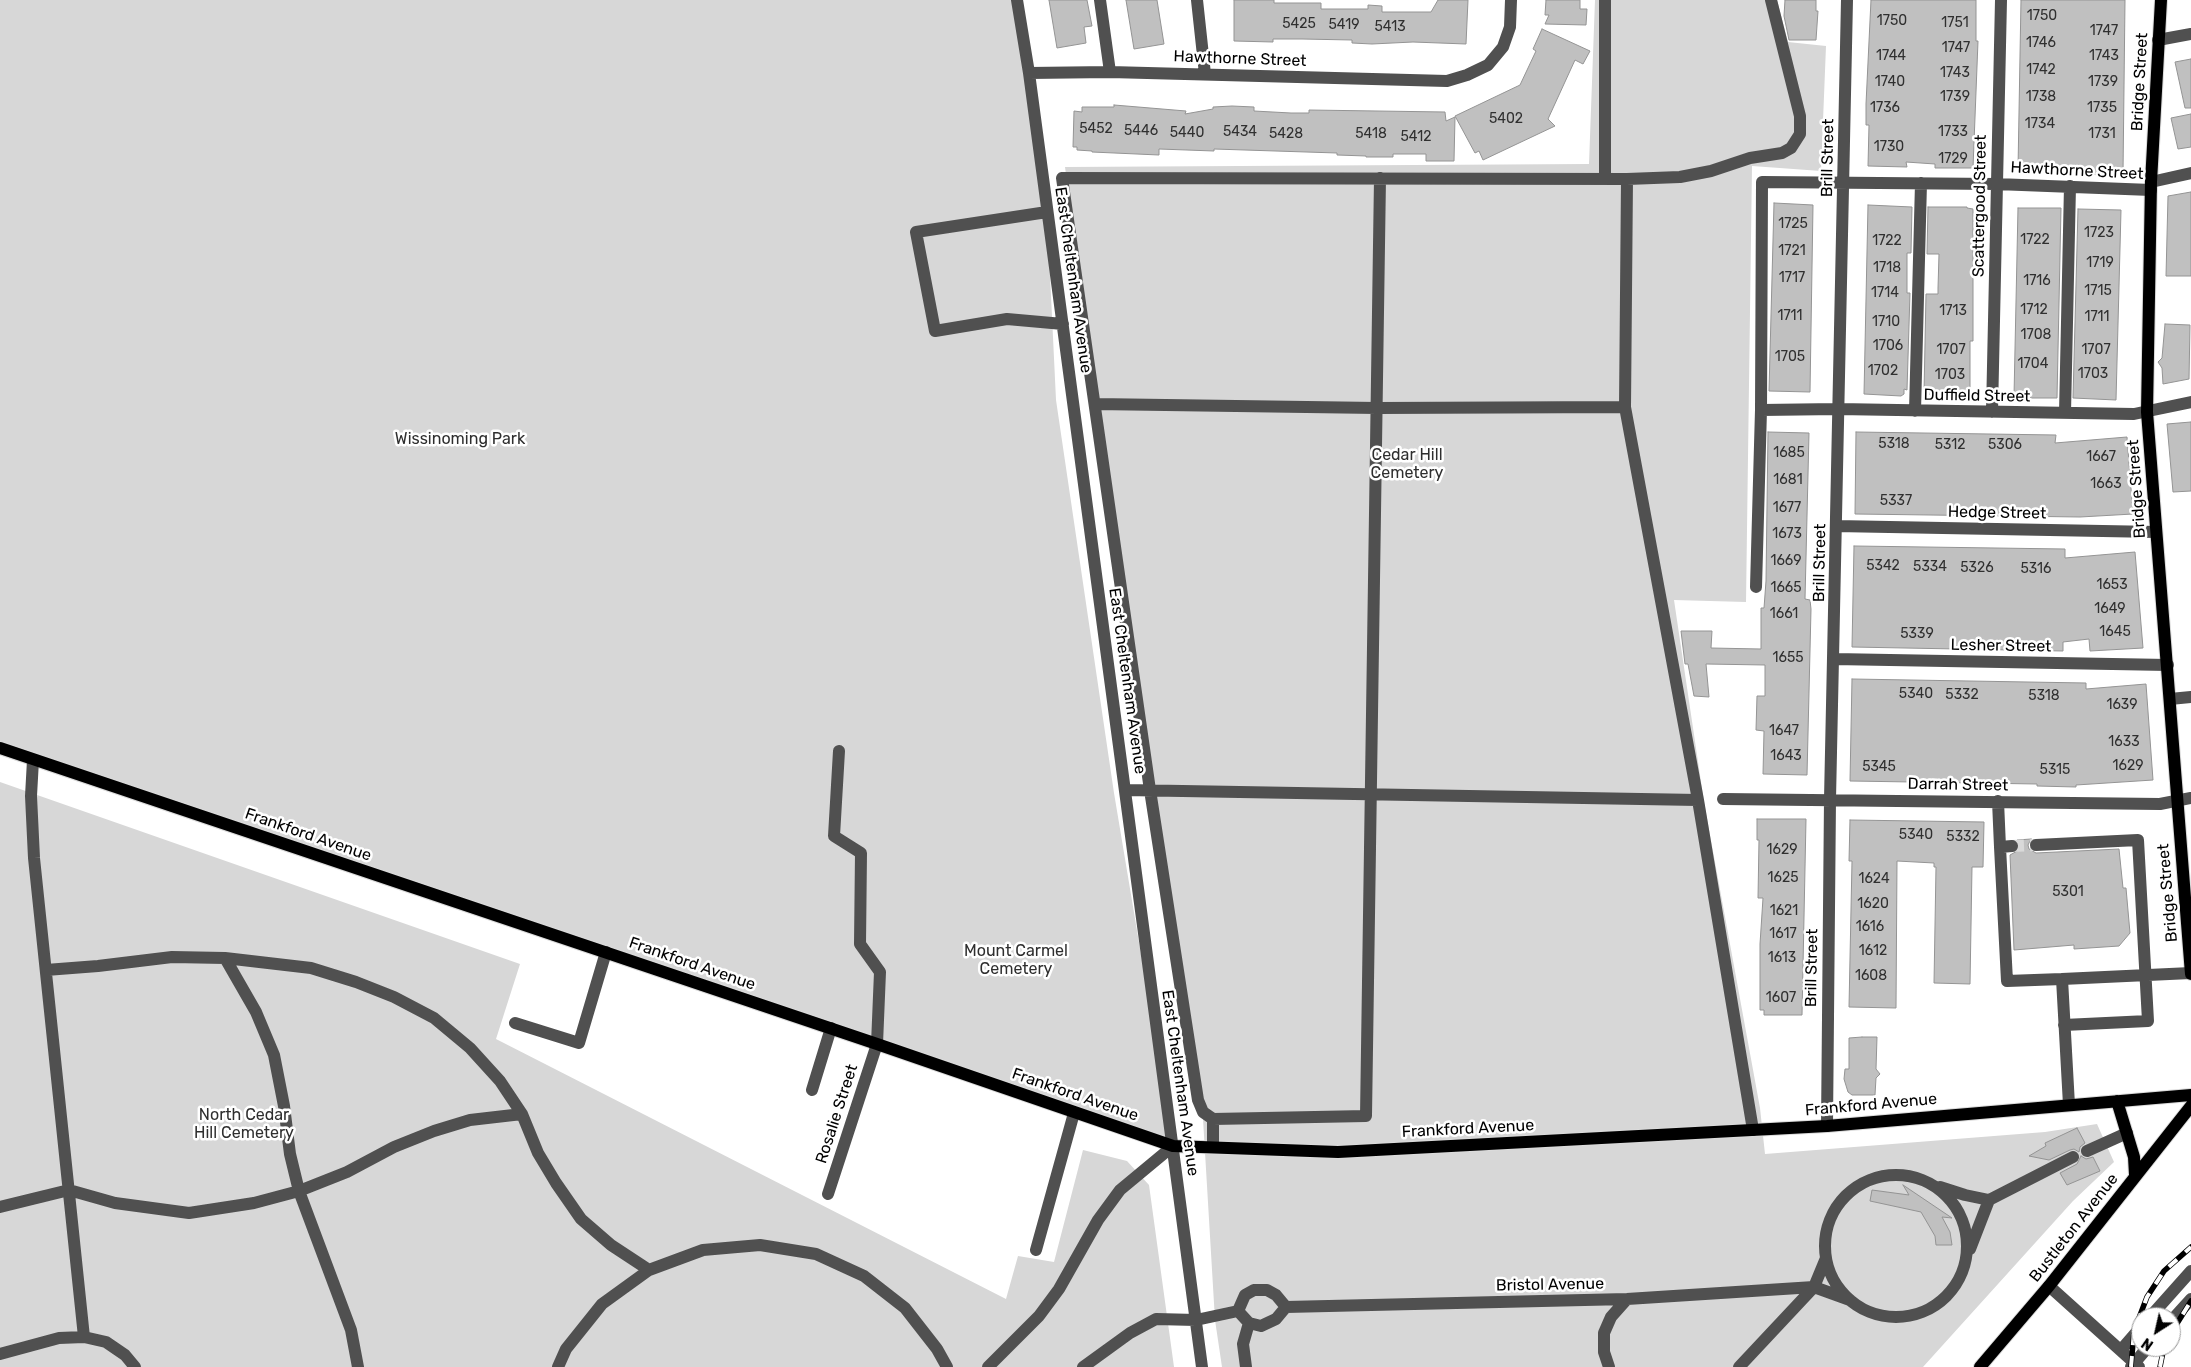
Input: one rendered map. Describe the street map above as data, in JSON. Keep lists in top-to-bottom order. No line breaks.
{"streets":{"main road":["Bridge Street","Frankford Avenue","Bustleton Avenue"],"street":["Hawthorne Street","Brill Street","Scattergood Street","East Cheltenham Avenue","Duffield Street","Hedge Street","Lesher Street","Darrah Street","Rosalie Street","Bristol Avenue"]},"crossings":[["Hawthorne Street","Bridge Street"],["Hawthorne Street","Brill Street"],["Hawthorne Street","Scattergood Street"],["Hawthorne Street","East Cheltenham Avenue"],["Hawthorne Street","Duffield Street"],["Bridge Street","Duffield Street"],["Bridge Street","Hedge Street"],["Bridge Street","Lesher Street"],["Bridge Street","Darrah Street"],["Brill Street","Duffield Street"],["Brill Street","Hedge Street"],["Brill Street","Lesher Street"],["Brill Street","Darrah Street"],["Brill Street","Frankford Avenue"],["Scattergood Street","Duffield Street"],["East Cheltenham Avenue","Frankford Avenue"],["Frankford Avenue","Rosalie Street"]],"parks":["Wissinoming Park","Cedar Hill Cemetery","Mount Carmel Cemetery","North Cedar Hill Cemetery"],"house_numbers":["1750","1750","1751","5425","5419","5413","1747","1746","1747","1744","1743","1742","1743","1740","1739","1739","1738","1736","1735","5402","1734","5452","5446","5434","1733","5440","5428","5418","1731","5412","1730","1729","1725","1723","1722","1722","1721","1719","1718","1717","1716","1715","1714","1712","1713","1711","1711","1710","1708","1706","1707","1707","1705","1704","1702","1703","1703","5318","5312","5306","1685","1667","1681","1663","5337","1677","1673","1669","5342","5334","5326","5316","1653","1665","1649","1661","1645","5339","1655","5340","5332","5318","1639","1647","1633","1643","1629","5345","5315","5340","5332","1629","1625","1624","5301","1620","1621","1616","1617","1612","1613","1608","1607"],"north":"bottom left"}
